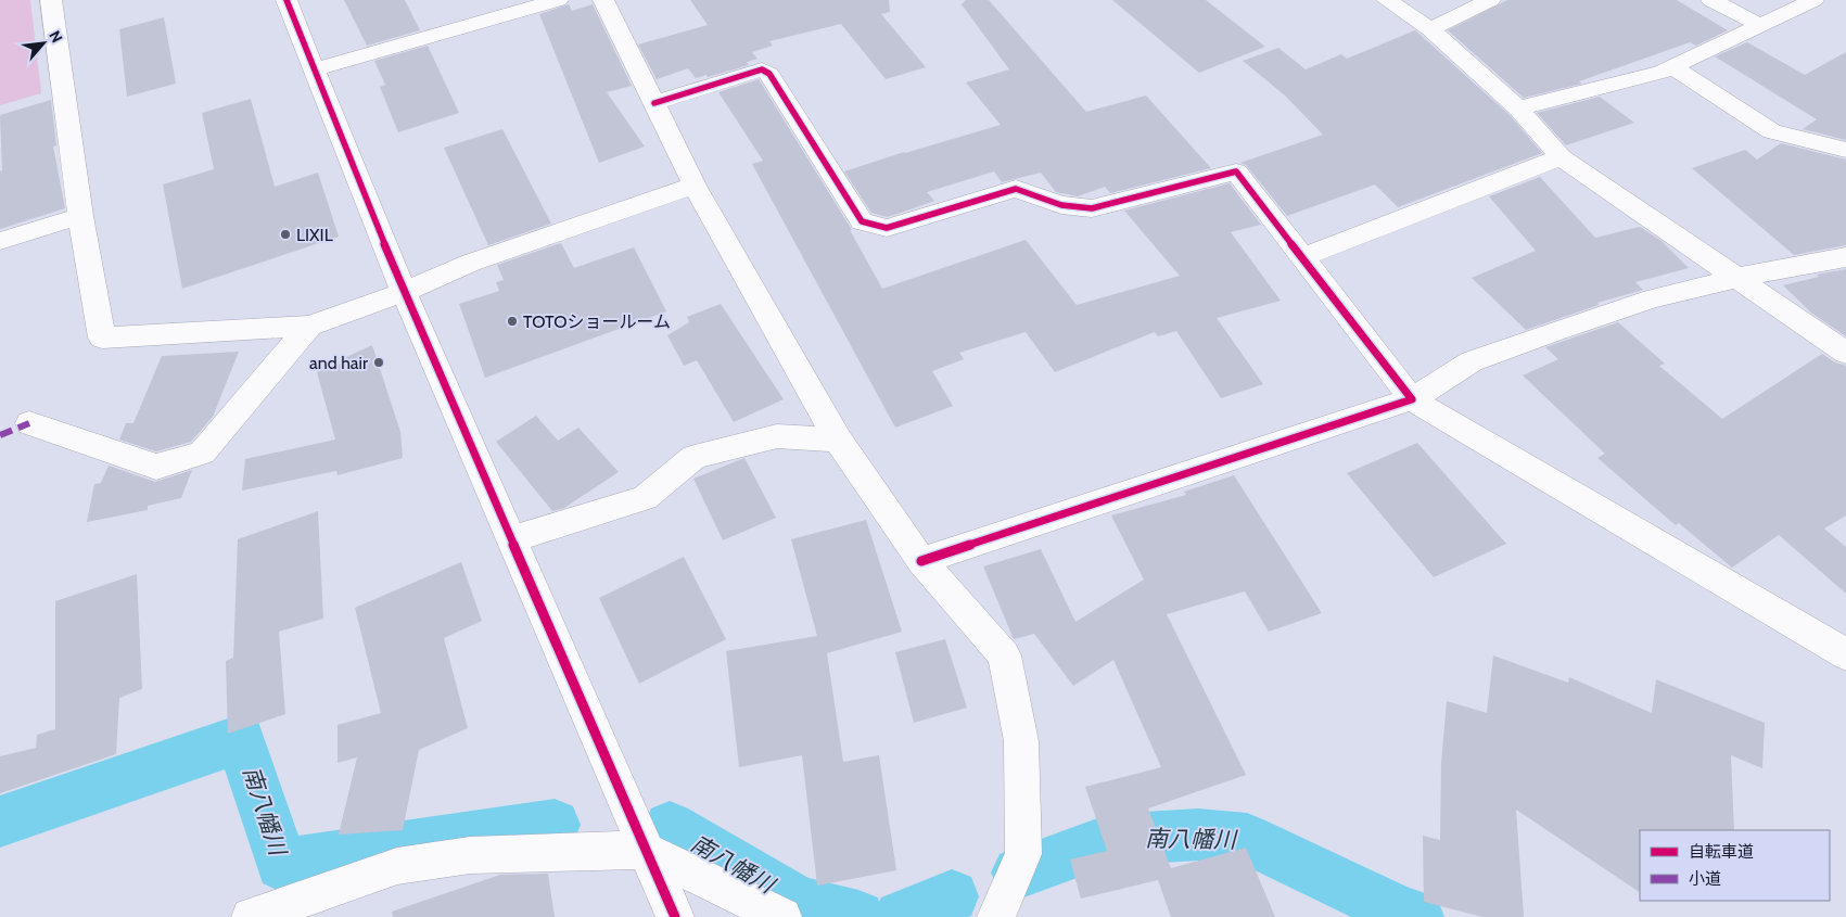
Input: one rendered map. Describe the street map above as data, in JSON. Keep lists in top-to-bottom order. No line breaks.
{"water":["南八幡川"],"places":["LIXIL","TOTOショールーム","and hair"],"legend":["自転車道","小道"],"north":"top right"}
